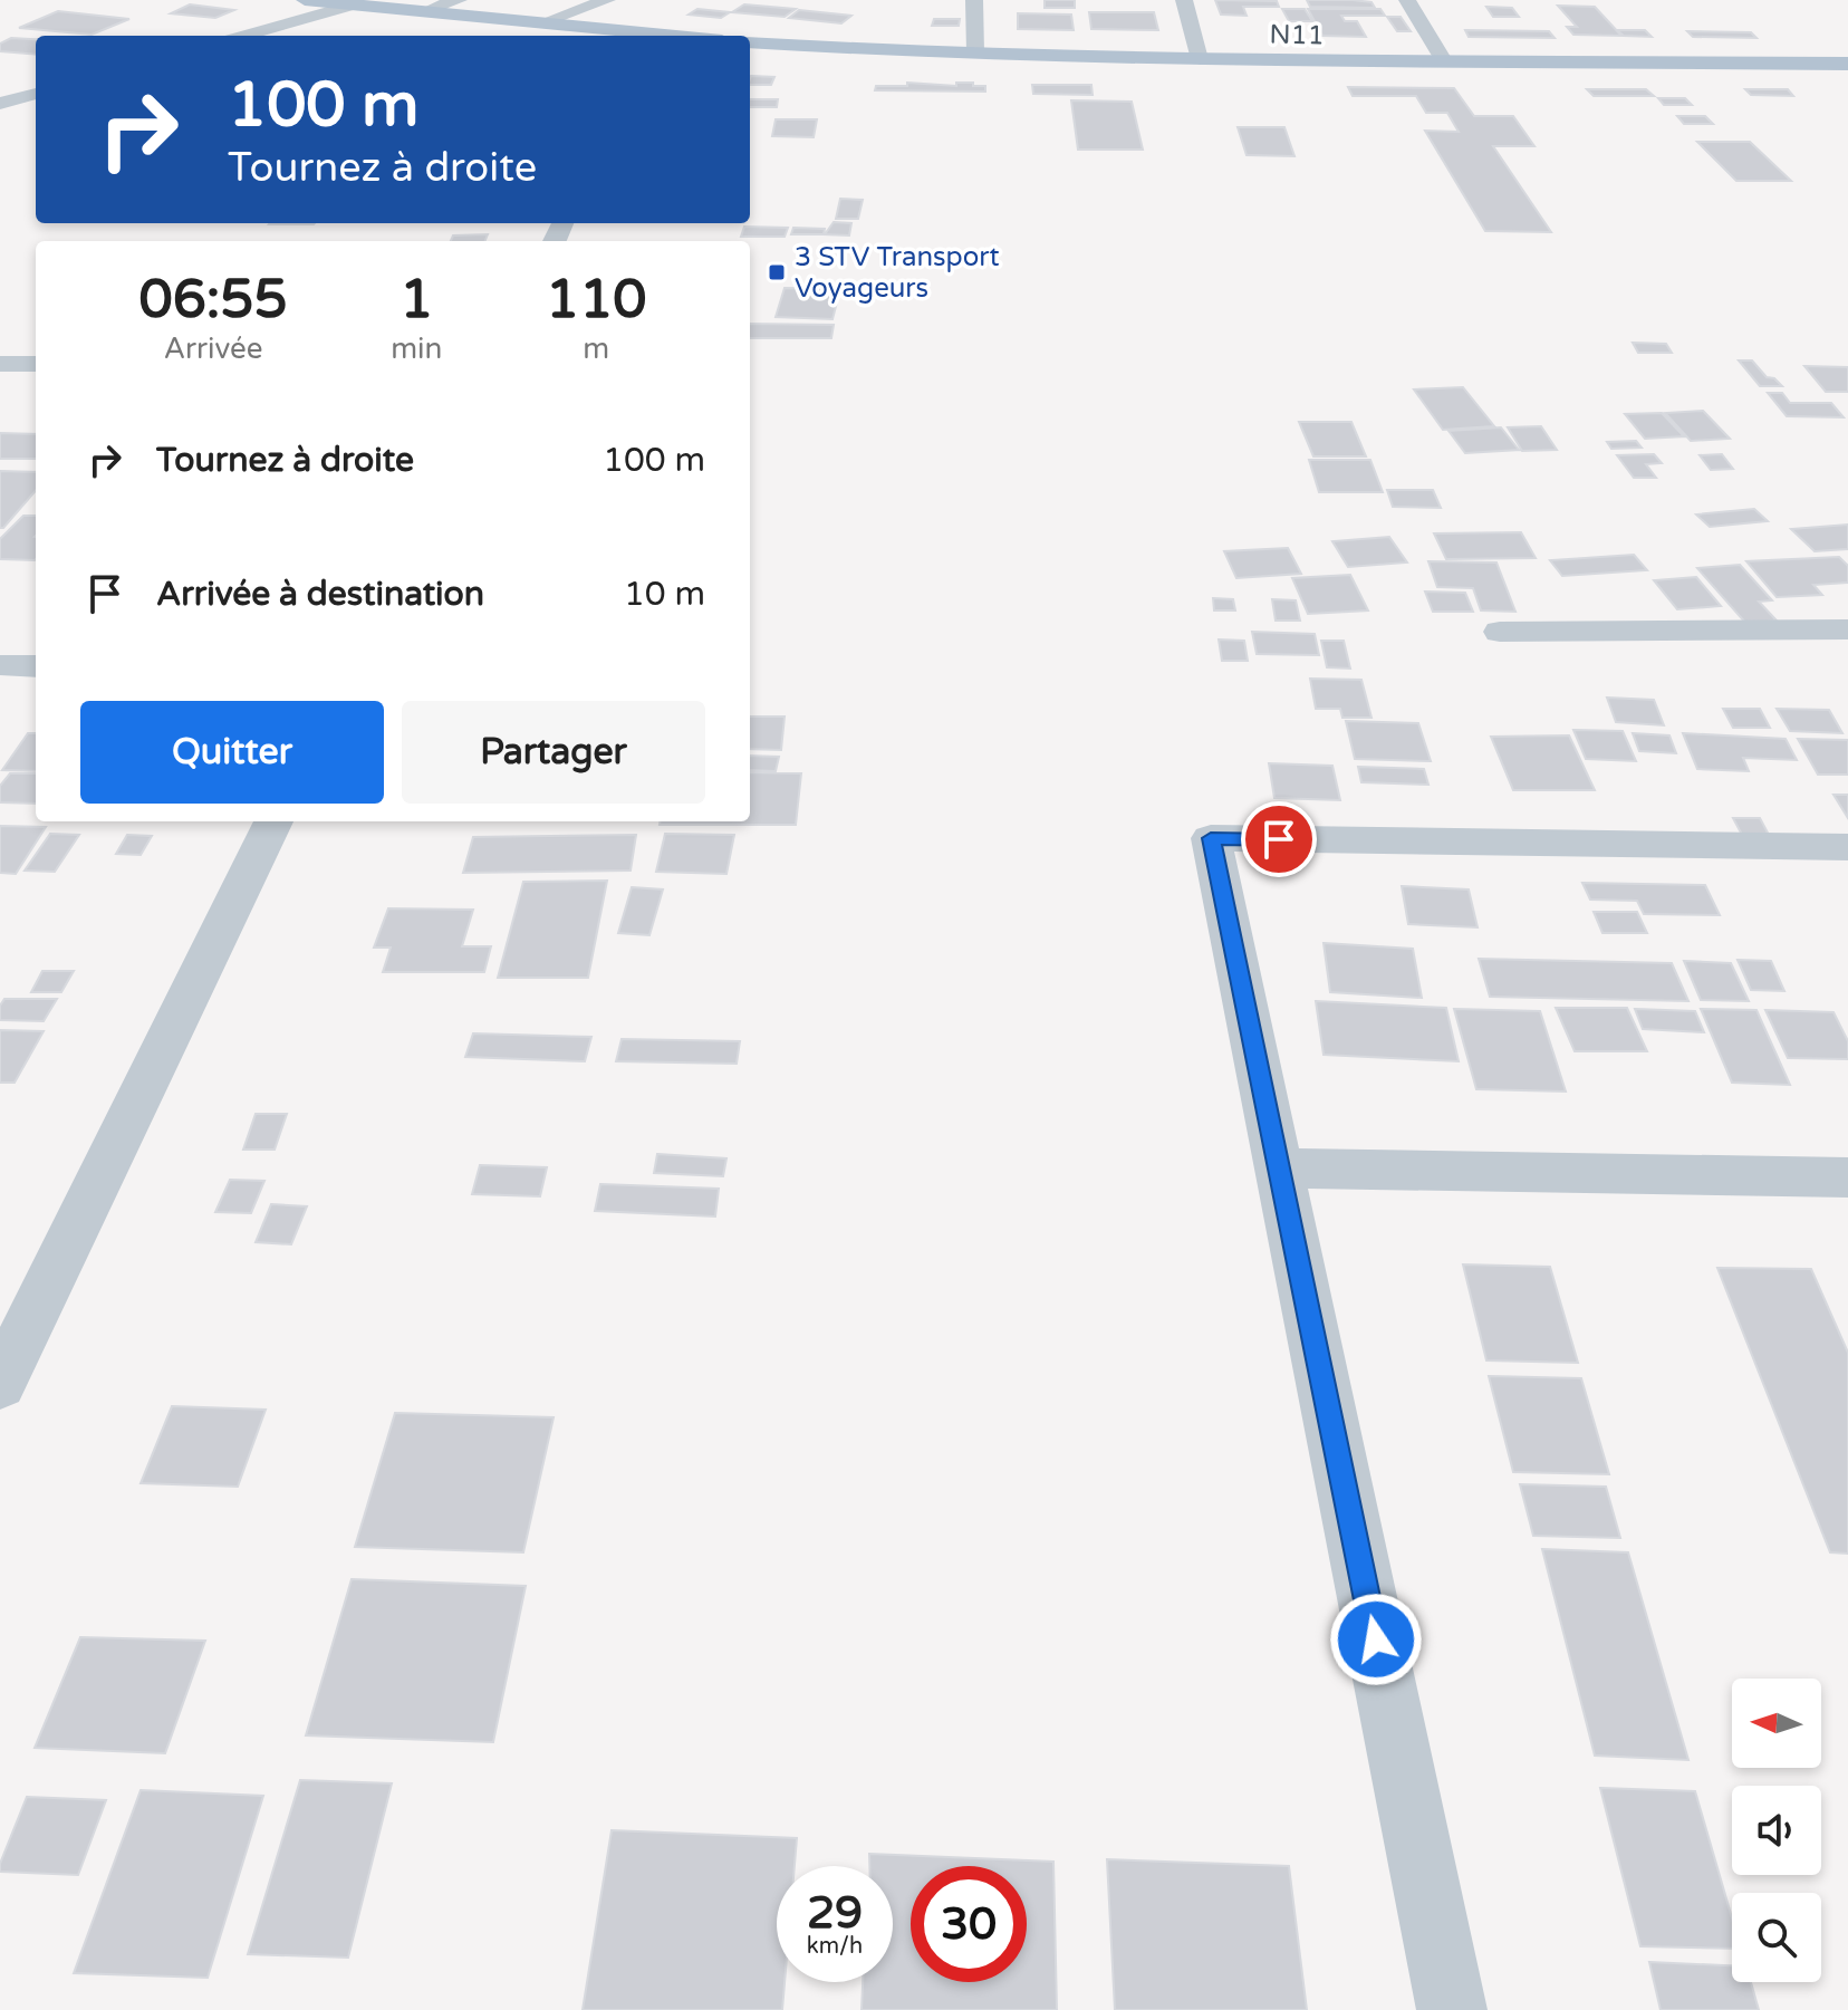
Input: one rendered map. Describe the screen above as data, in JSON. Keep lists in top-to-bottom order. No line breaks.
{"streets":{"main road":["N11"]},"places":{"transit":["3 STV Transport Voyageurs"]},"north":"left","page":{"turn":["100 m","Tournez à droite"],"eta":["06:55","Arrivée","1","min","110","m"],"list":[{"name":"Tournez à droite","value":"100 m"},{"name":"Arrivée à destination","value":"10 m"}],"buttons":["Quitter","Partager"],"speed":"29 km/h","limit":"30"}}
